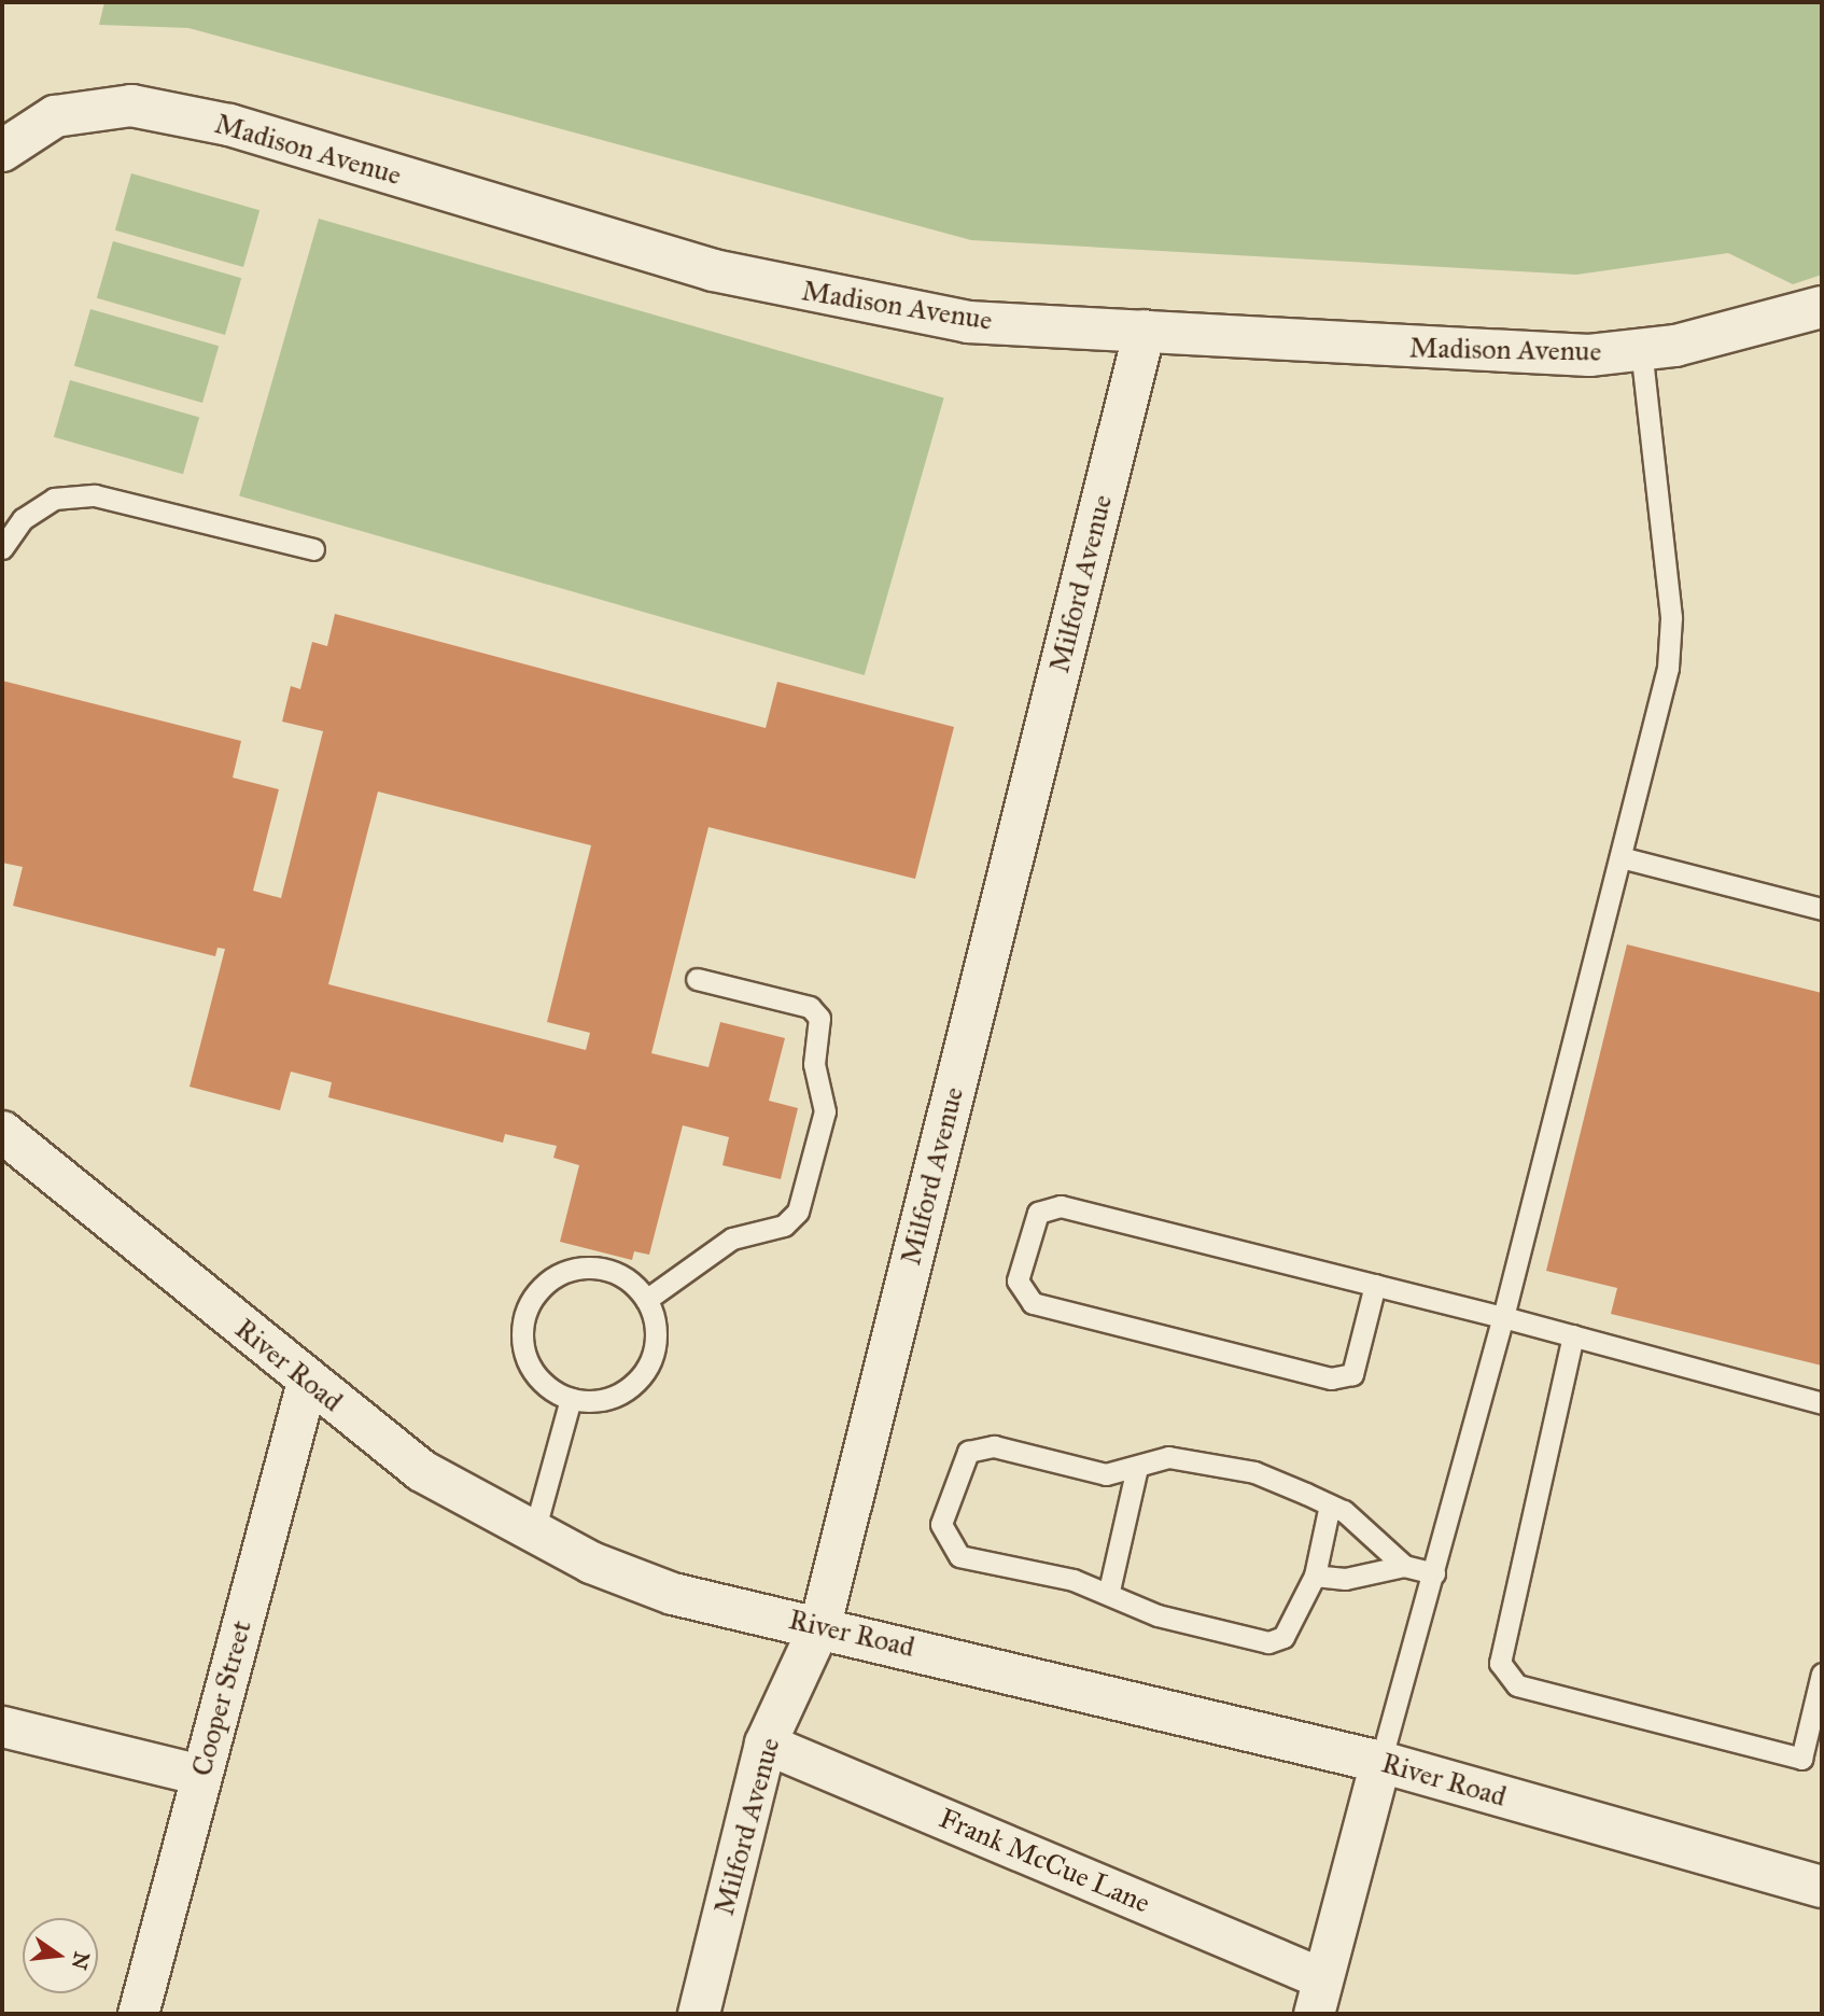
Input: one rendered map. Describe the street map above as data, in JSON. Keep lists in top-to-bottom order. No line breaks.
{"streets":{"street":["Madison Avenue","Milford Avenue","River Road","Cooper Street","Frank McCue Lane"]},"crossings":[["Madison Avenue","Milford Avenue"],["Milford Avenue","River Road"],["Milford Avenue","Frank McCue Lane"],["River Road","Cooper Street"]],"north":"right"}
